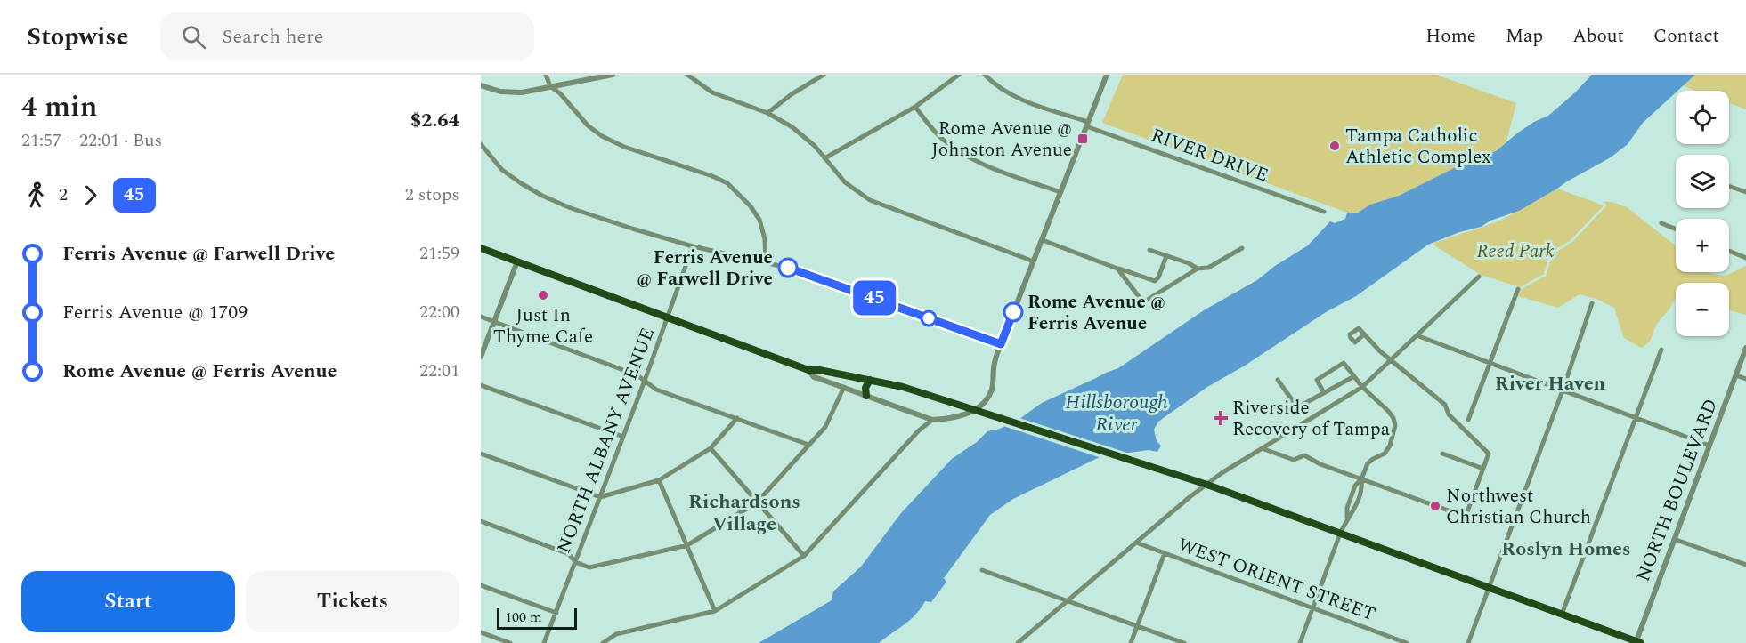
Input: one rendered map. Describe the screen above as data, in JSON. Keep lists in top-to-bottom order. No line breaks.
{"streets":{"street":["RIVER DRIVE","NORTH ALBANY AVENUE","NORTH BOULEVARD","WEST ORIENT STREET"]},"districts":["River Haven","Richardsons Village","Roslyn Homes"],"water":["Hillsborough River"],"parks":["Reed Park"],"places":{"transit":["Rome Avenue @ Johnston Avenue"],"other":["Tampa Catholic Athletic Complex","Ferris Avenue @ Farwell Drive","Just In Thyme Cafe","Rome Avenue @ Ferris Avenue","Northwest Christian Church"],"health":["Riverside Recovery of Tampa"]},"lines":["bus line 45"],"scale_bar":"100 m","page":{"header":"Stopwise","search":"Search here","nav":["Home","Map","About","Contact"],"heading":["4 min","21:57 – 22:01 · Bus","$2.64"],"on_map":"45","map_buttons":["+","−"],"legs":["2","45","2 stops"],"list":[{"name":"Ferris Avenue @ Farwell Drive","value":"21:59"},{"name":"Ferris Avenue @ 1709","value":"22:00"},{"name":"Rome Avenue @ Ferris Avenue","value":"22:01"}],"buttons":["Start","Tickets"],"scale":"100 m"}}
